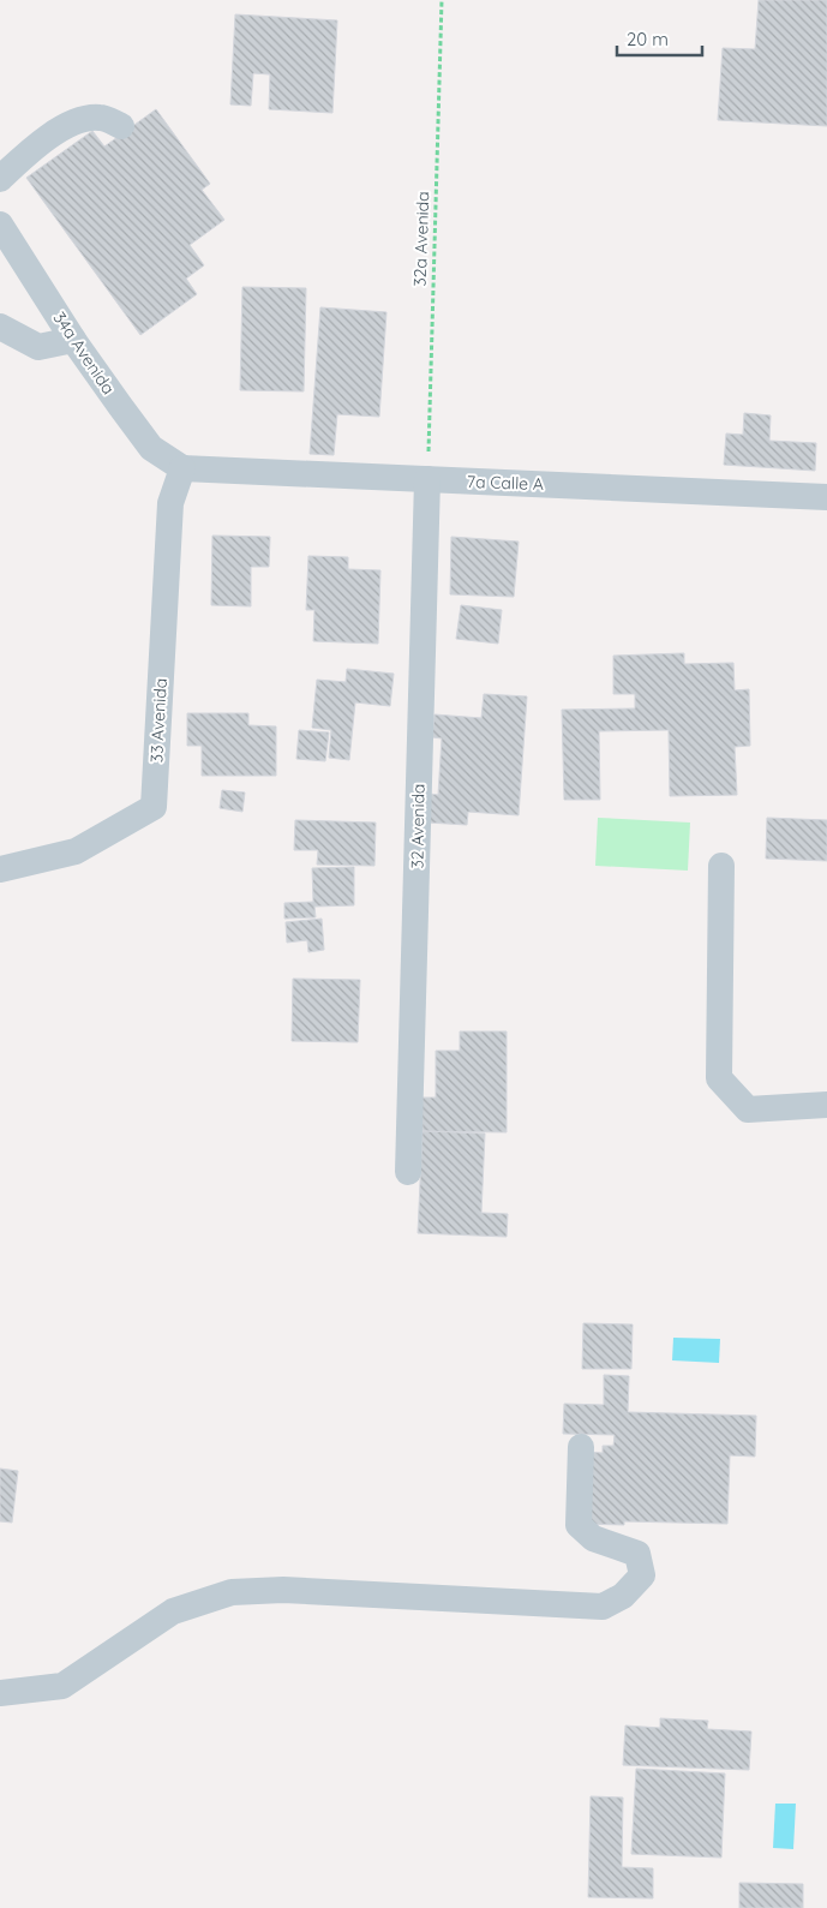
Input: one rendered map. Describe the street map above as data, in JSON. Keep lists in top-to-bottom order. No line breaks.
{"streets":{"street":["34a Avenida","7a Calle A","33 Avenida","32 Avenida"],"path":["32a Avenida"]},"crossings":[["32a Avenida","7a Calle A"],["32a Avenida","32 Avenida"],["34a Avenida","7a Calle A"],["34a Avenida","33 Avenida"],["7a Calle A","33 Avenida"],["7a Calle A","32 Avenida"]],"scale_bar":"20 m"}
